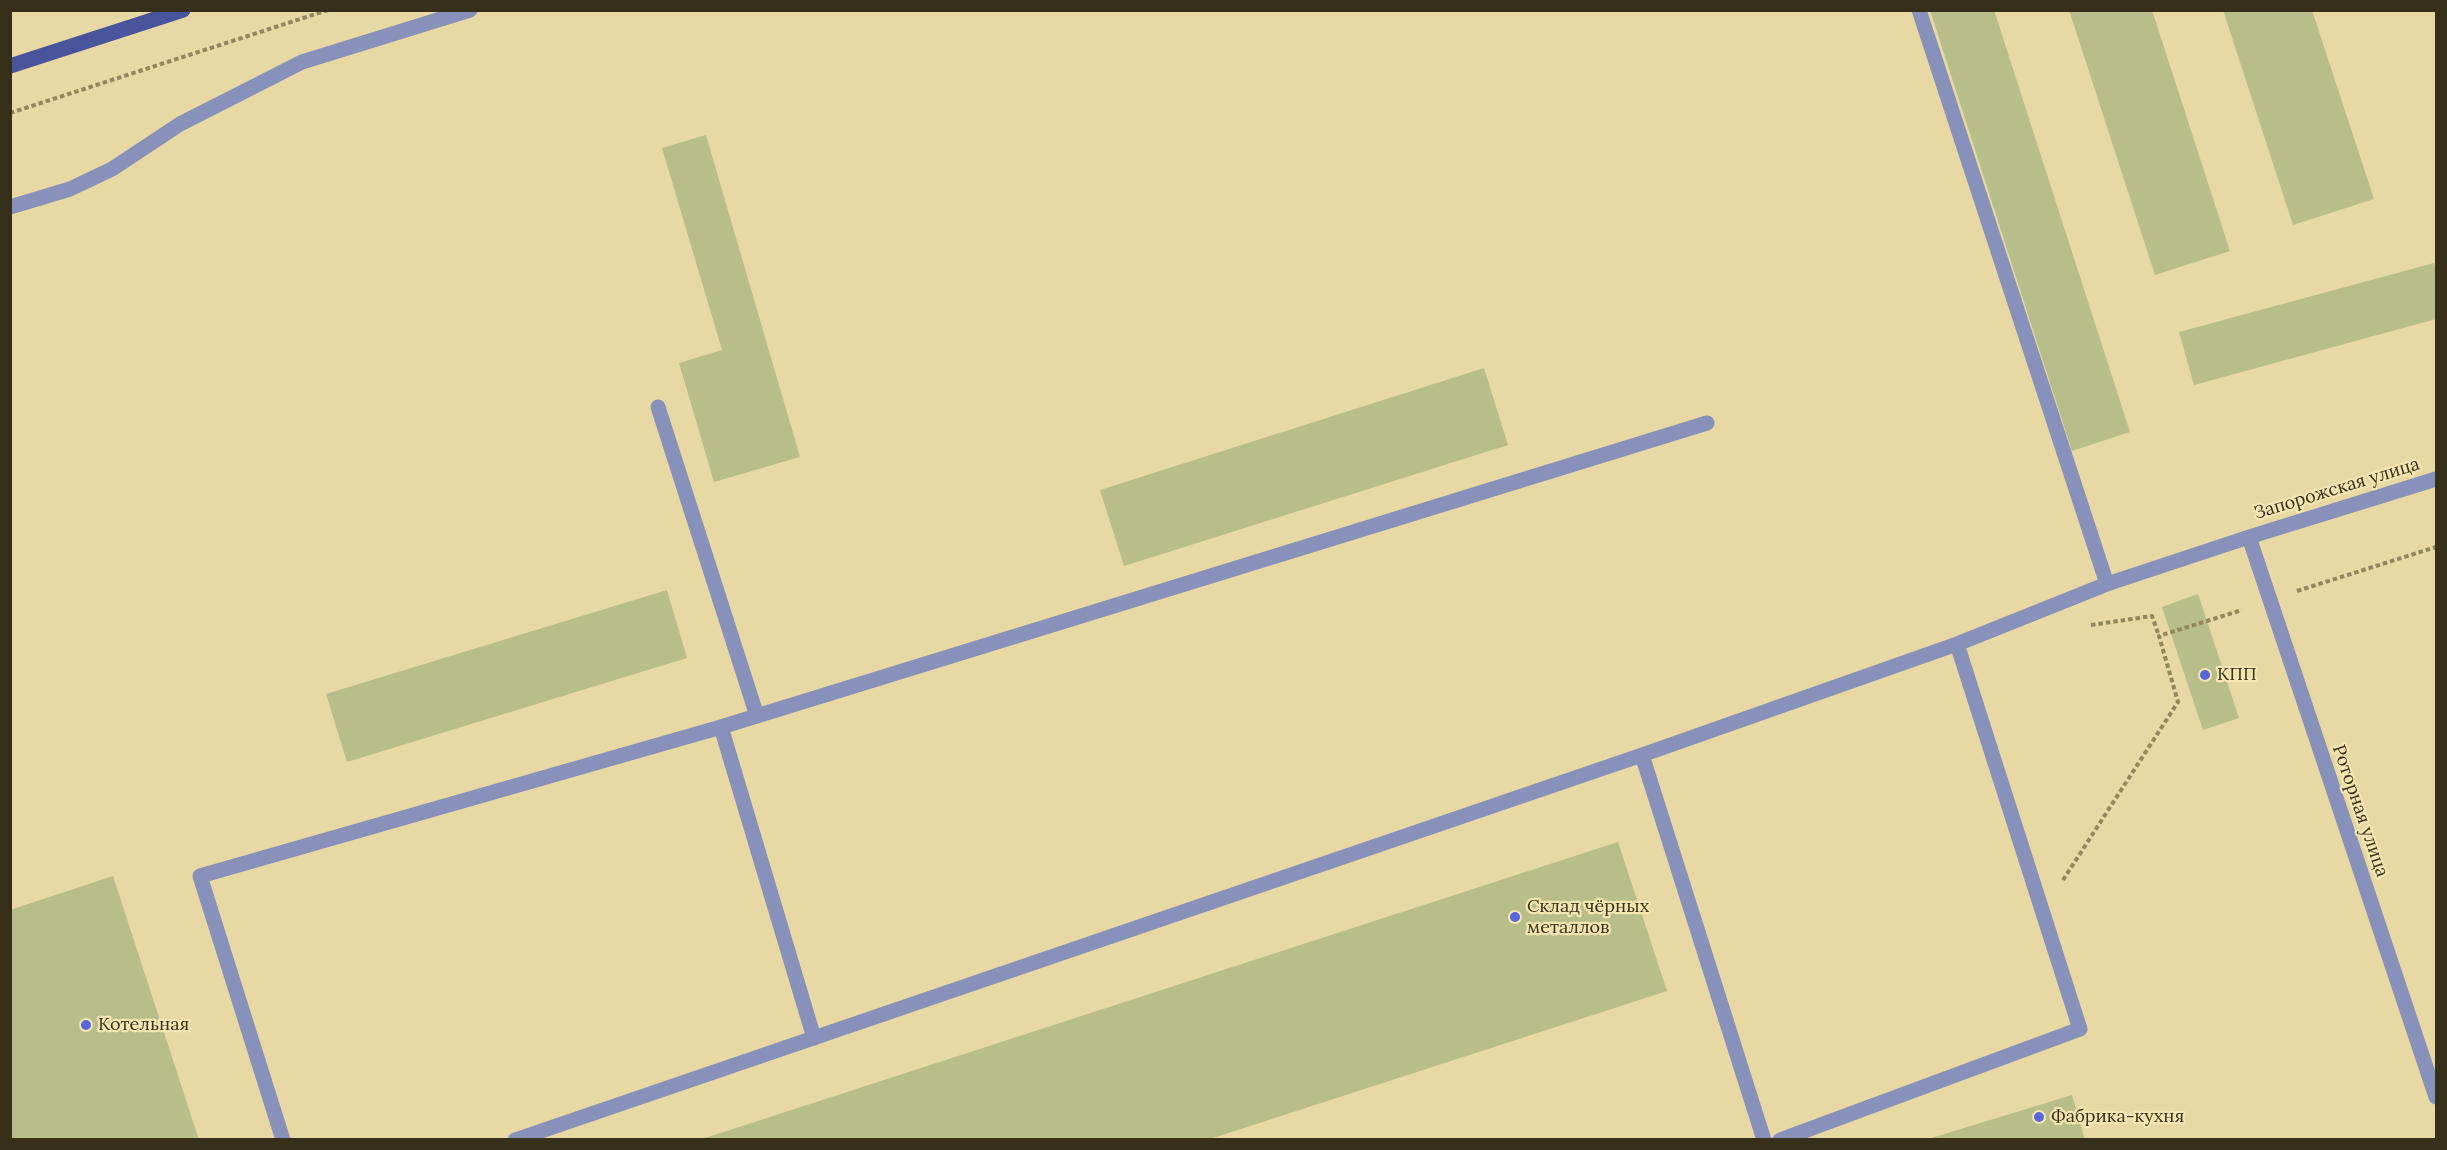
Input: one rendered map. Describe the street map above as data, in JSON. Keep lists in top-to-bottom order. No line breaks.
{"streets":{"street":["Запорожская улица","Роторная улица"]},"crossings":[["Запорожская улица","Роторная улица"]],"places":["КПП","Склад чёрных металлов","Котельная","Фабрика-кухня"]}
